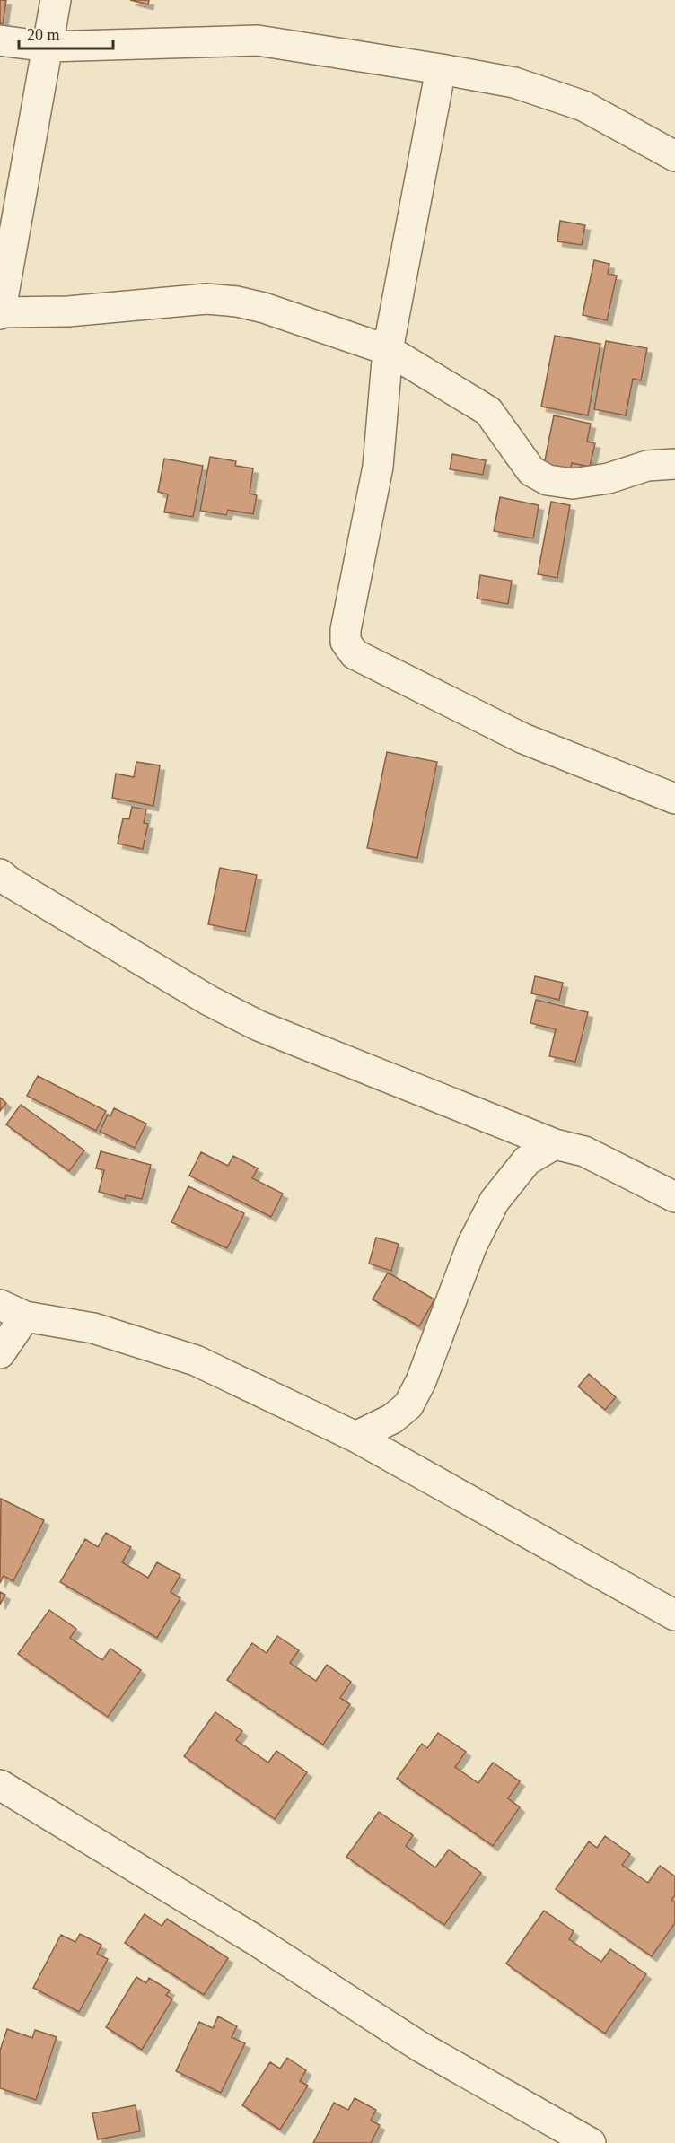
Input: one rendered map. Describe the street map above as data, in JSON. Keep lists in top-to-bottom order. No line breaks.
{"scale_bar":"20 m"}
